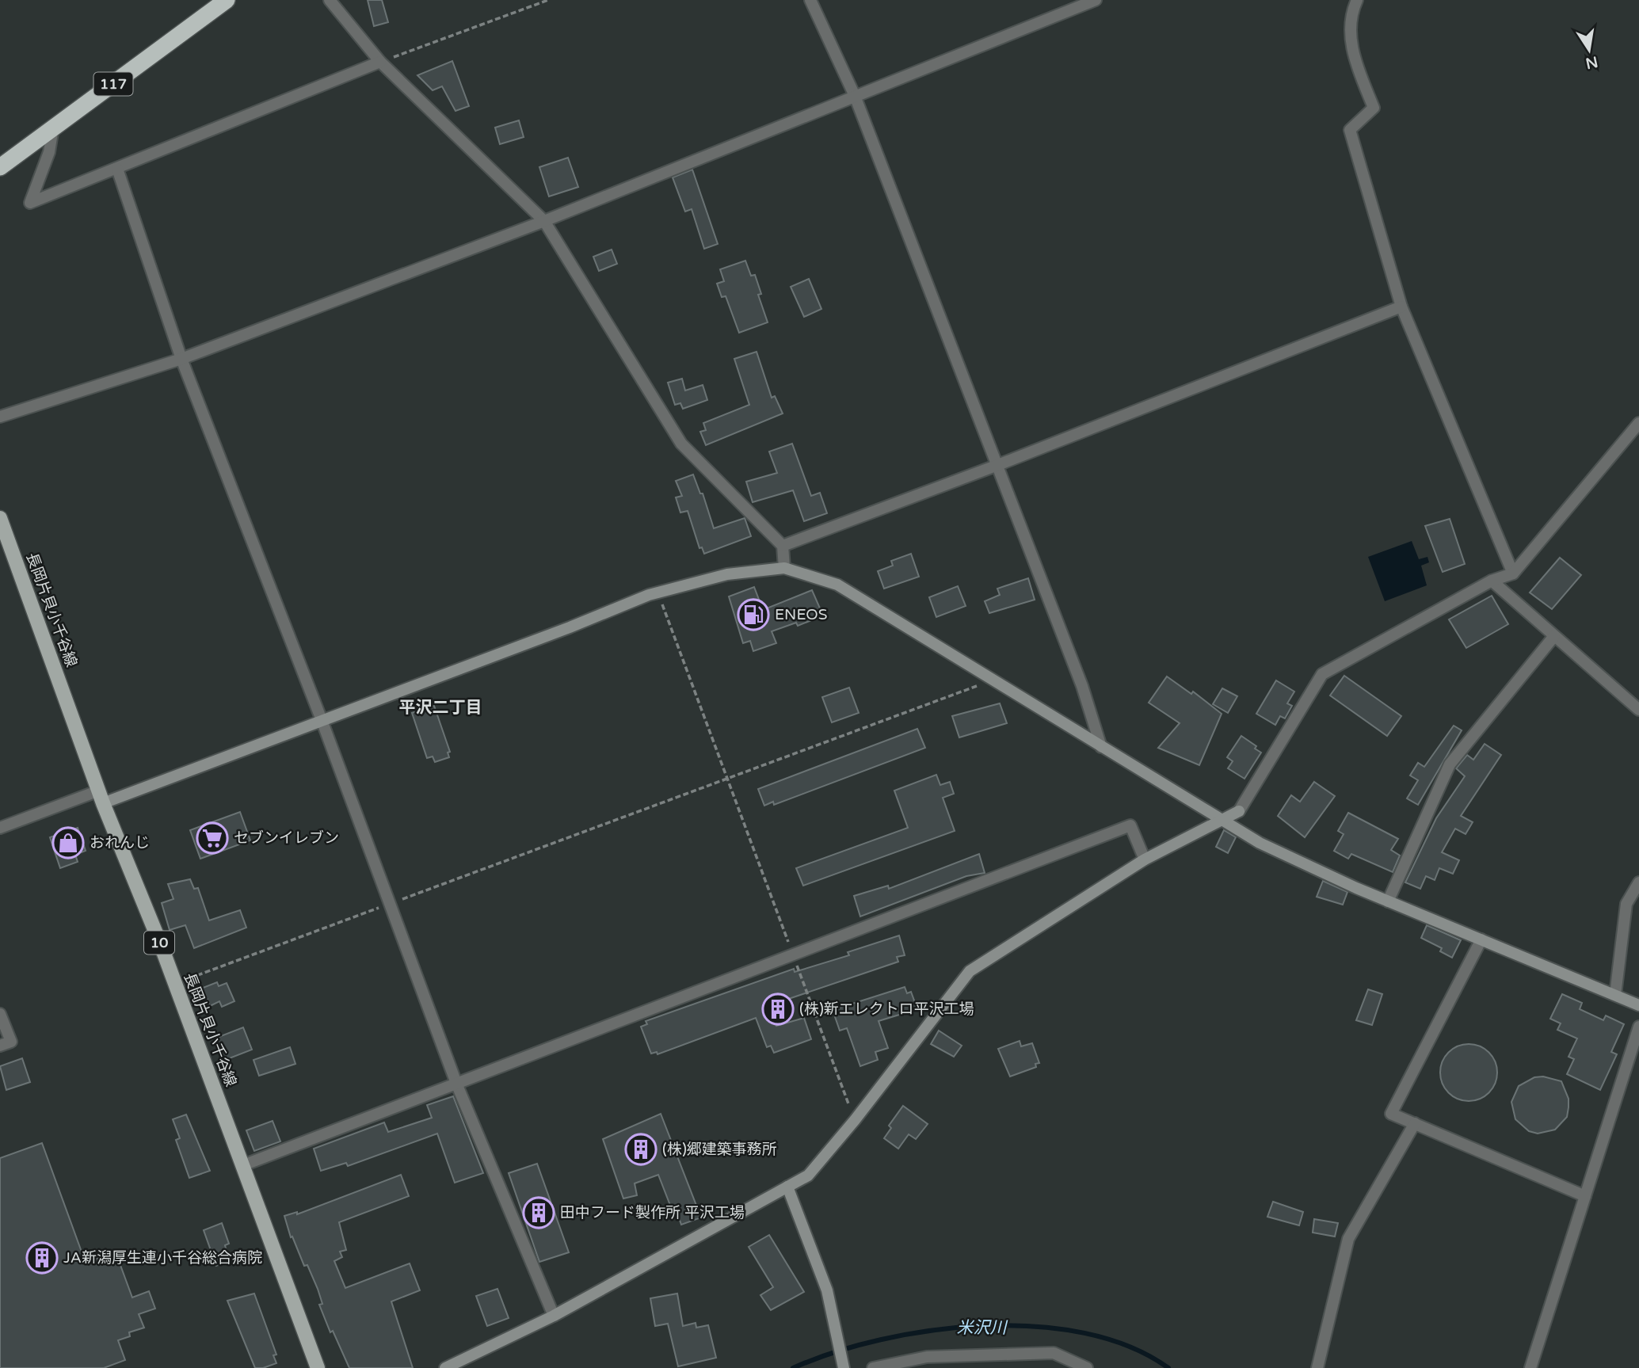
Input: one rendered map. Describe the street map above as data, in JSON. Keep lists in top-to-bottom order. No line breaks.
{"streets":{"highway":["117"],"main road":["長岡片貝小千谷線","10"]},"districts":["平沢二丁目"],"water":["米沢川"],"places":{"fuel station":["ENEOS"],"supermarket":["セブンイレブン"],"shop":["おれんじ"],"building":["(株)新エレクトロ平沢工場","(株)郷建築事務所","田中フード製作所 平沢工場","JA新潟厚生連小千谷総合病院"]},"north":"bottom"}
